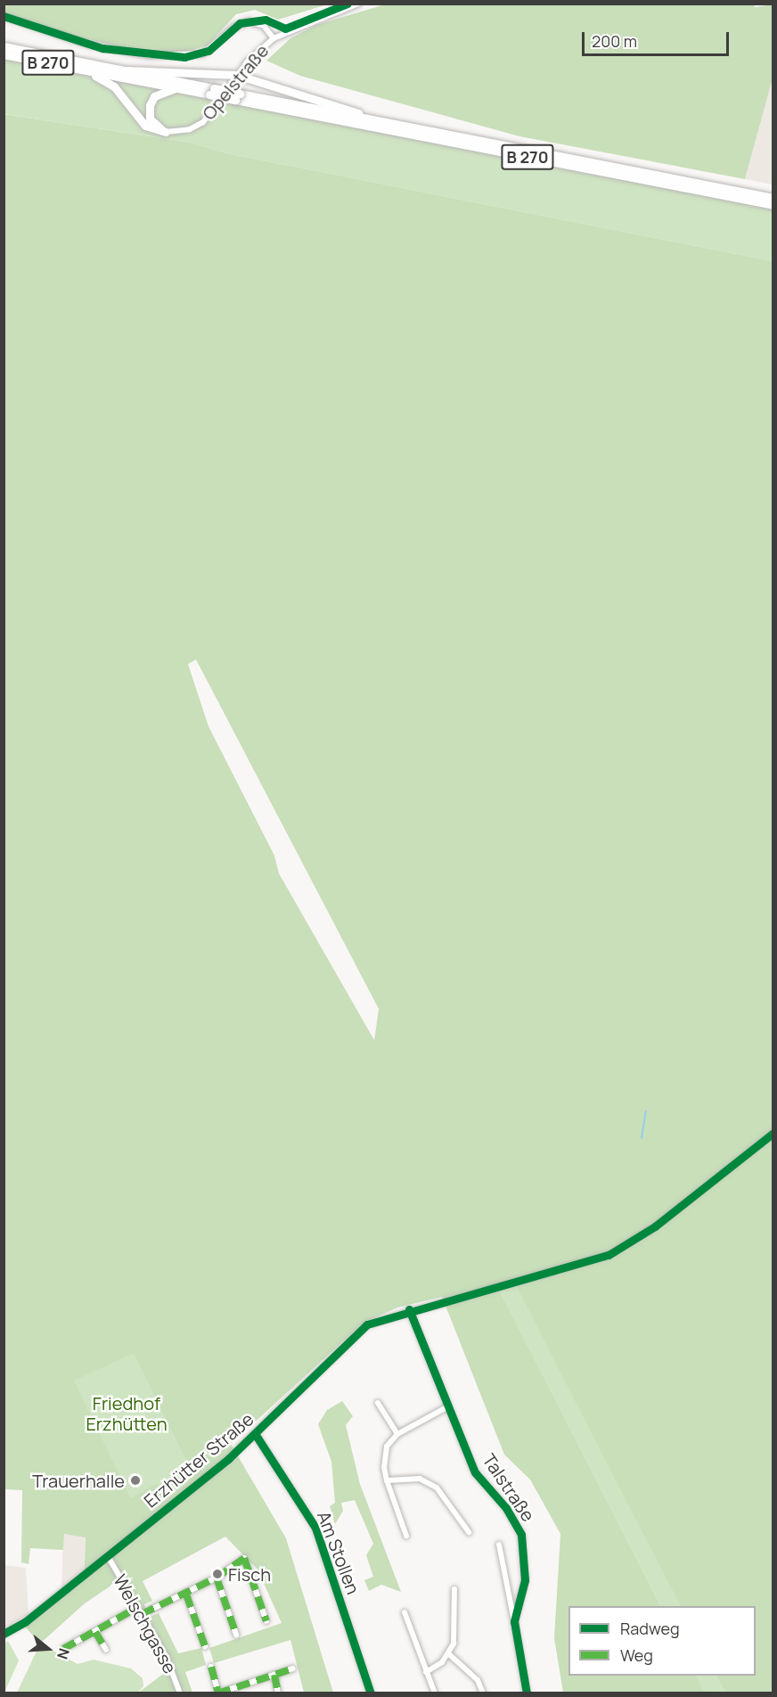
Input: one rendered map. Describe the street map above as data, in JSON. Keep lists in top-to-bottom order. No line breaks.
{"streets":{"highway":["B 270"],"street":["Opelstraße","Erzhütter Straße","Talstraße","Am Stollen","Welschgasse"]},"crossings":[["Erzhütter Straße","Talstraße"],["Erzhütter Straße","Am Stollen"],["Erzhütter Straße","Welschgasse"]],"parks":["Friedhof Erzhütten"],"places":["Trauerhalle","Fisch"],"legend":["Radweg","Weg"],"scale_bar":"200 m","north":"right"}
